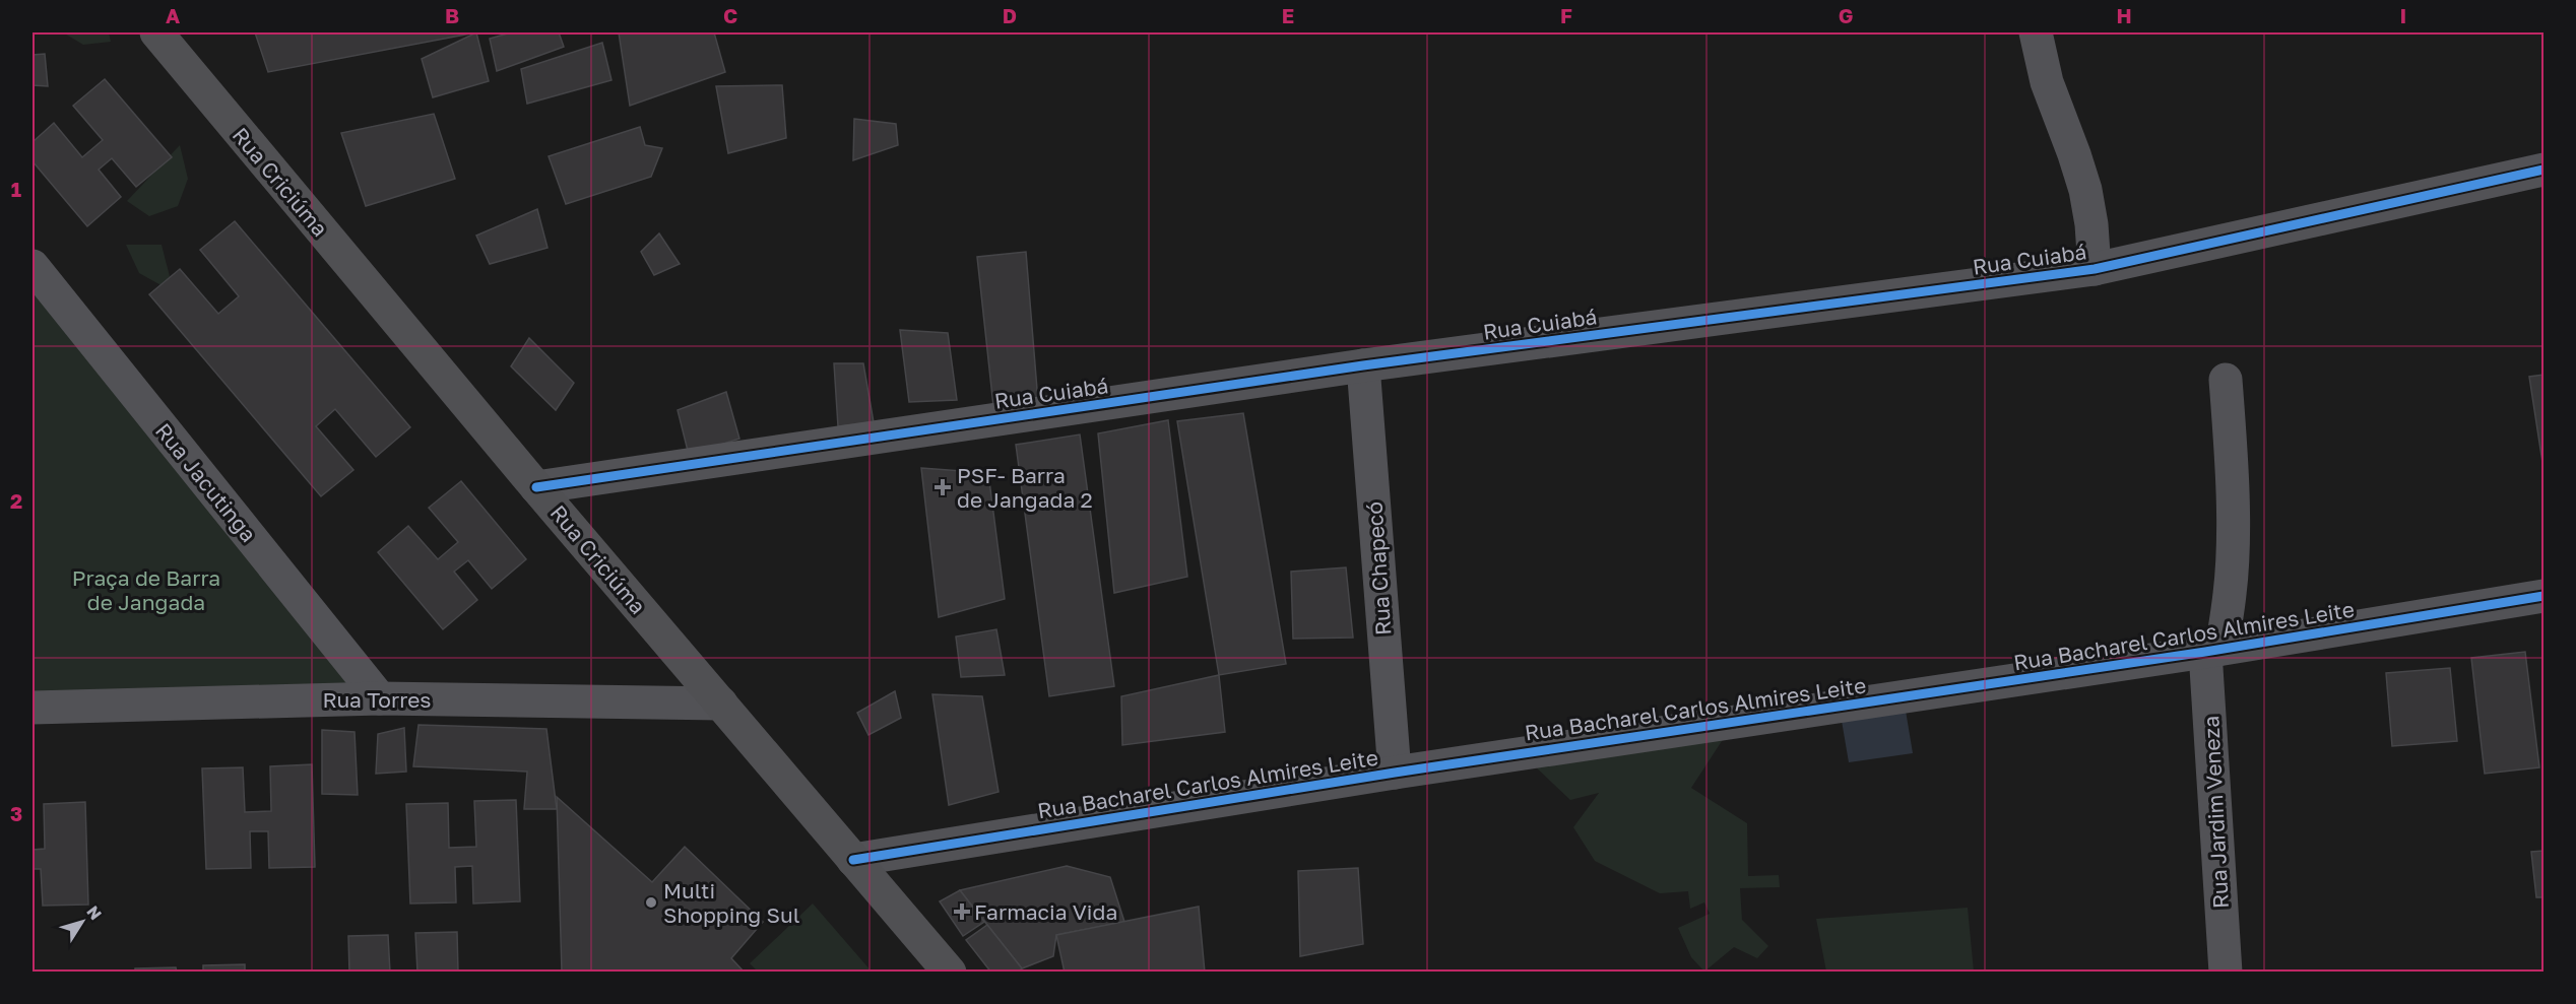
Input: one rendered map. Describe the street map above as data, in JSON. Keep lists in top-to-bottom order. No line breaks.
{"streets":{"main road":["Rua Criciúma"],"street":["Rua Cuiabá","Rua Jacutinga","Rua Chapecó","Rua Bacharel Carlos Almires Leite","Rua Torres","Rua Jardim Veneza"]},"crossings":[["Rua Criciúma","Rua Cuiabá"],["Rua Criciúma","Rua Bacharel Carlos Almires Leite"],["Rua Criciúma","Rua Torres"],["Rua Cuiabá","Rua Chapecó"],["Rua Jacutinga","Rua Torres"],["Rua Chapecó","Rua Bacharel Carlos Almires Leite"],["Rua Bacharel Carlos Almires Leite","Rua Jardim Veneza"]],"parks":["Praça de Barra de Jangada"],"places":{"health":["PSF- Barra de Jangada 2","Farmacia Vida"],"other":["Multi Shopping Sul"]},"north":"top right","grid":{"columns":["A","B","C","D","E","F","G","H","I"],"rows":["1","2","3"]}}
